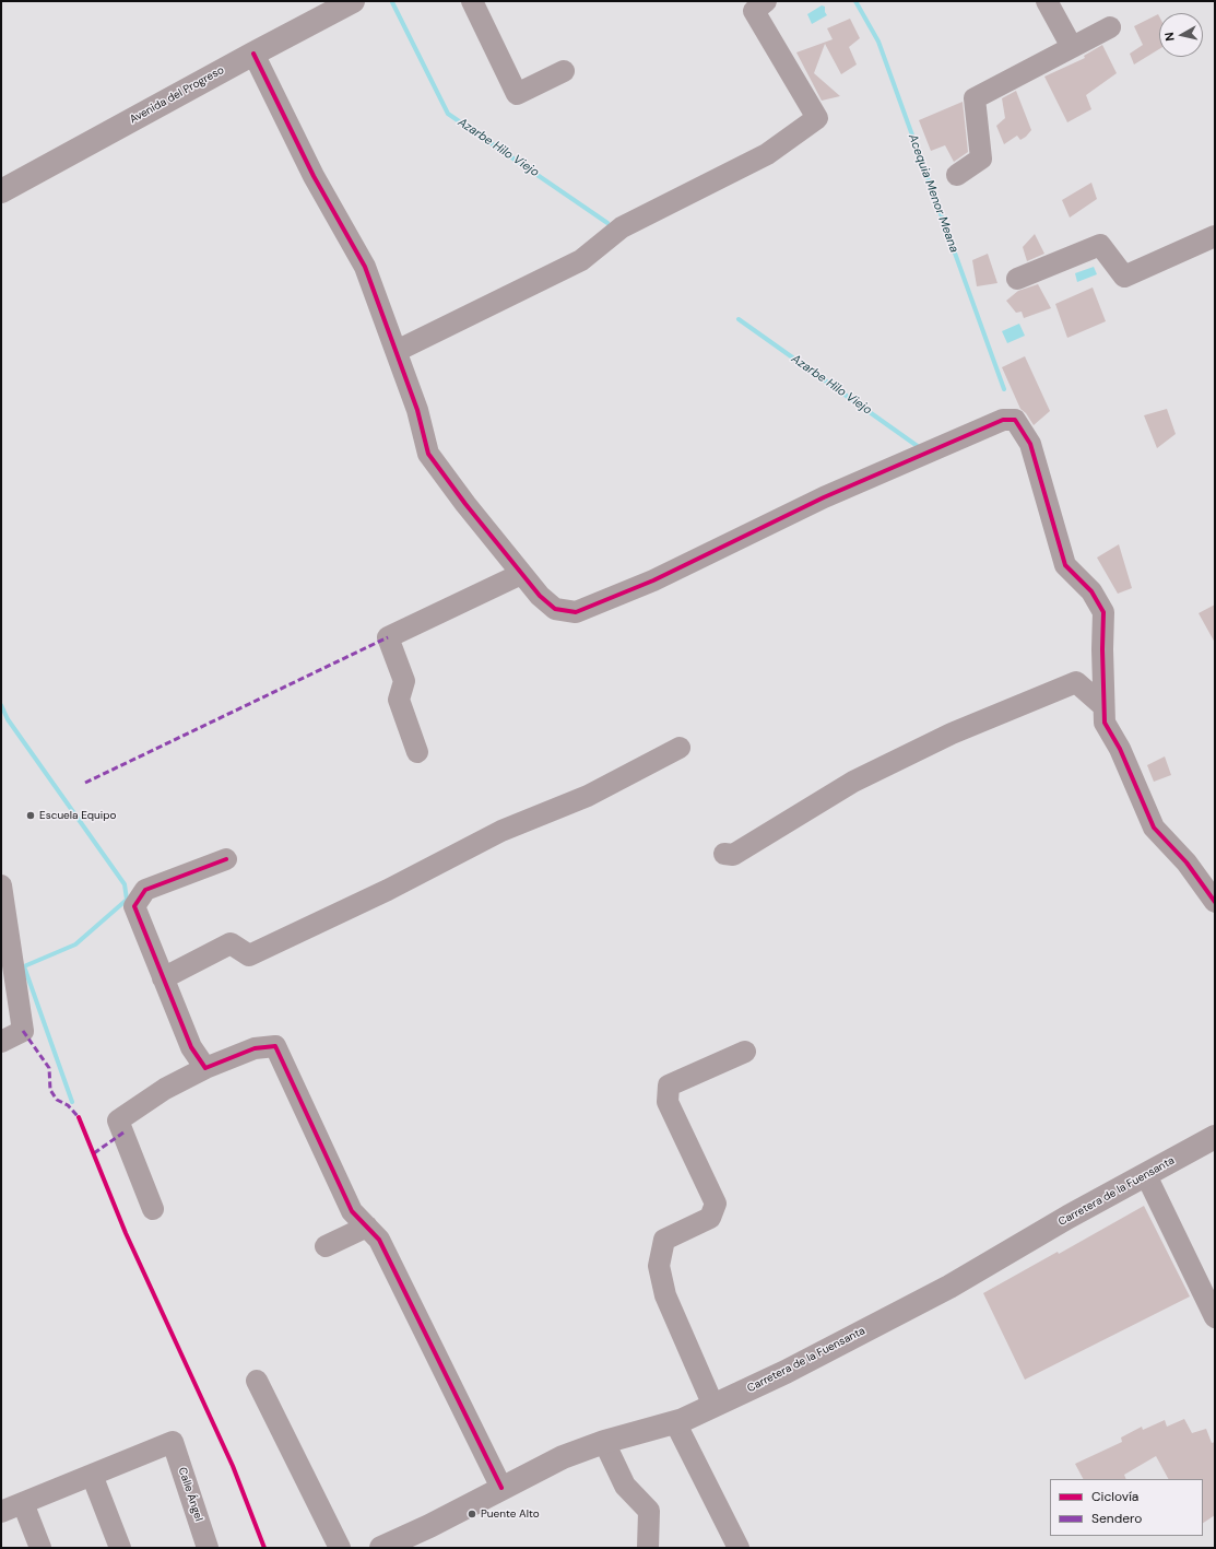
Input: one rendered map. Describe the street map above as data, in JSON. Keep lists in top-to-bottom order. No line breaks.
{"streets":{"main road":["Avenida del Progreso","Carretera de la Fuensanta"],"street":["Calle Ángel"]},"water":["Azarbe Hilo Viejo","Acequia Menor Meana"],"places":["Escuela Equipo","Puente Alto"],"legend":["Ciclovía","Sendero"],"north":"left"}
